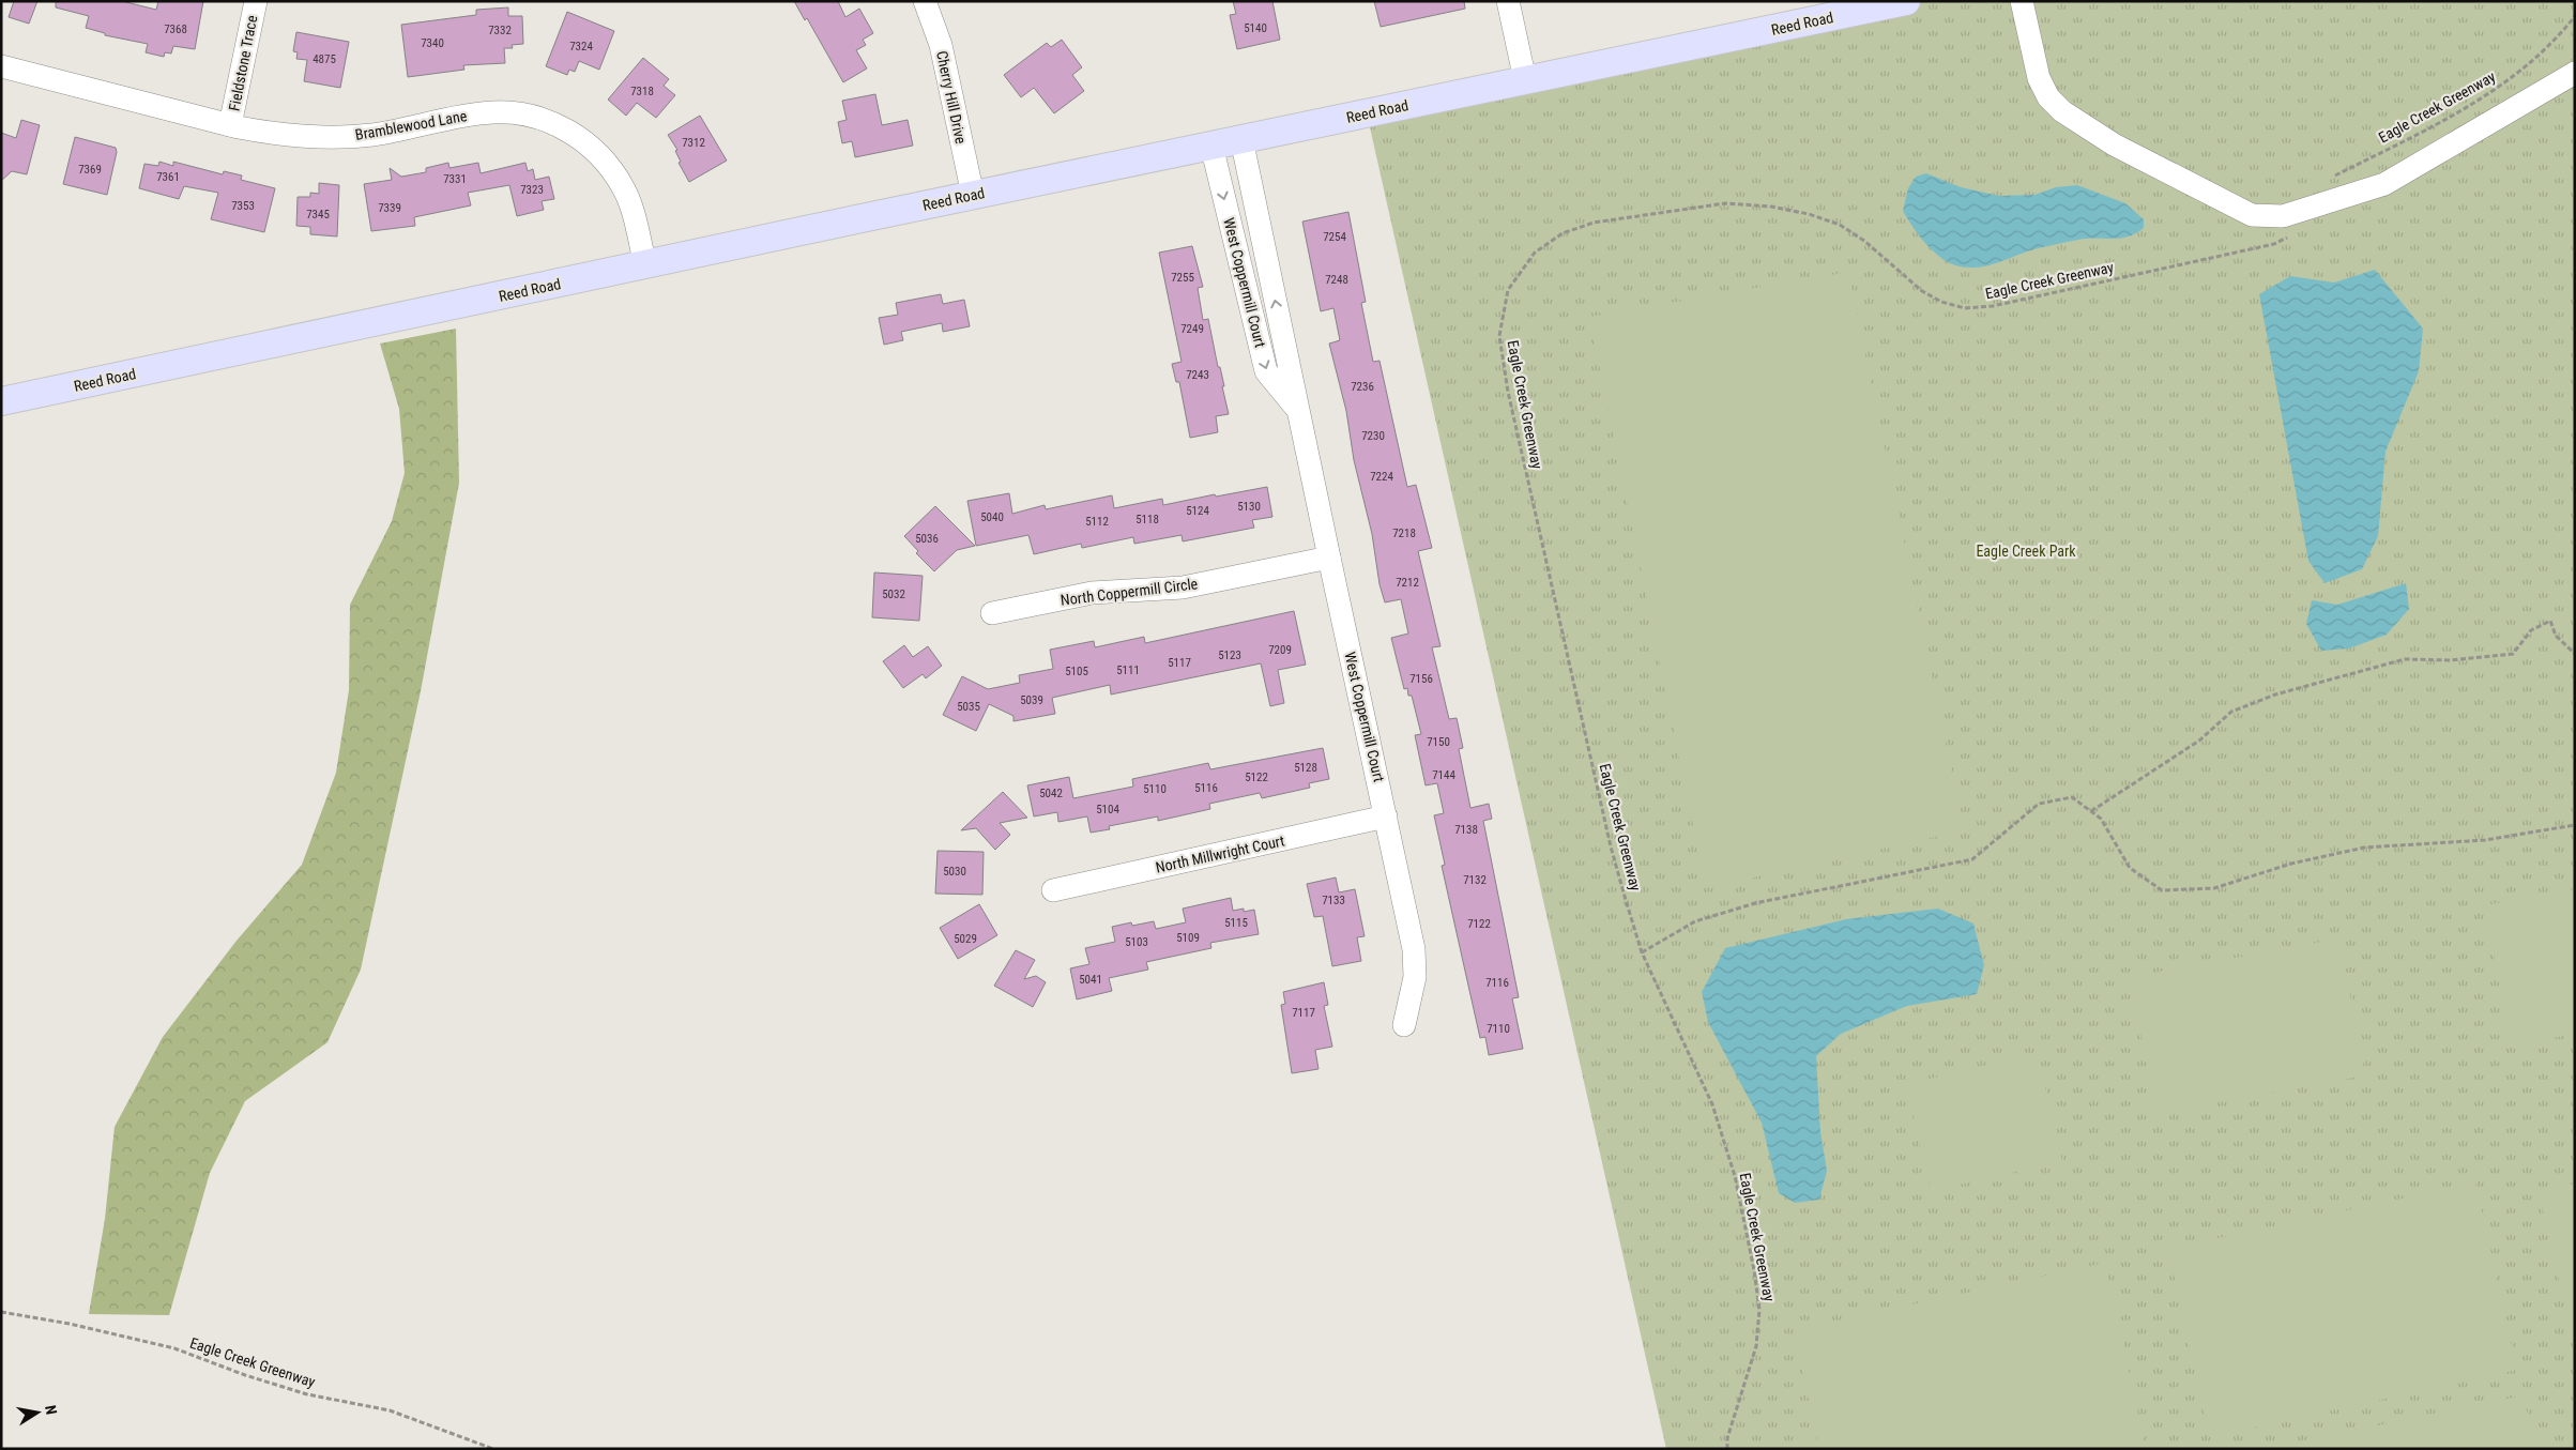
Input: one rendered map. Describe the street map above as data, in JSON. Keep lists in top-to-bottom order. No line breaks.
{"streets":{"main road":["Reed Road"],"street":["Fieldstone Trace","Cherry Hill Drive","Bramblewood Lane","West Coppermill Court","North Coppermill Circle","North Millwright Court"],"path":["Eagle Creek Greenway"]},"crossings":[["Reed Road","Cherry Hill Drive"],["Reed Road","Bramblewood Lane"],["Reed Road","West Coppermill Court"],["Fieldstone Trace","Bramblewood Lane"],["West Coppermill Court","North Coppermill Circle"],["West Coppermill Court","North Millwright Court"]],"parks":["Eagle Creek Park"],"house_numbers":["5140","7368","7332","7340","7324","4875","7318","7312","7369","7361","7331","7323","7353","7339","7345","7254","7255","7248","7249","7243","7236","7230","7224","5130","5124","5040","5118","5112","7218","5036","7212","5032","7209","5123","5117","5111","5105","7156","5039","5035","7150","5128","7144","5122","5116","5110","5042","5104","7138","5030","7132","7133","5115","7122","5109","5029","5103","5041","7116","7117","7110"],"north":"right"}
